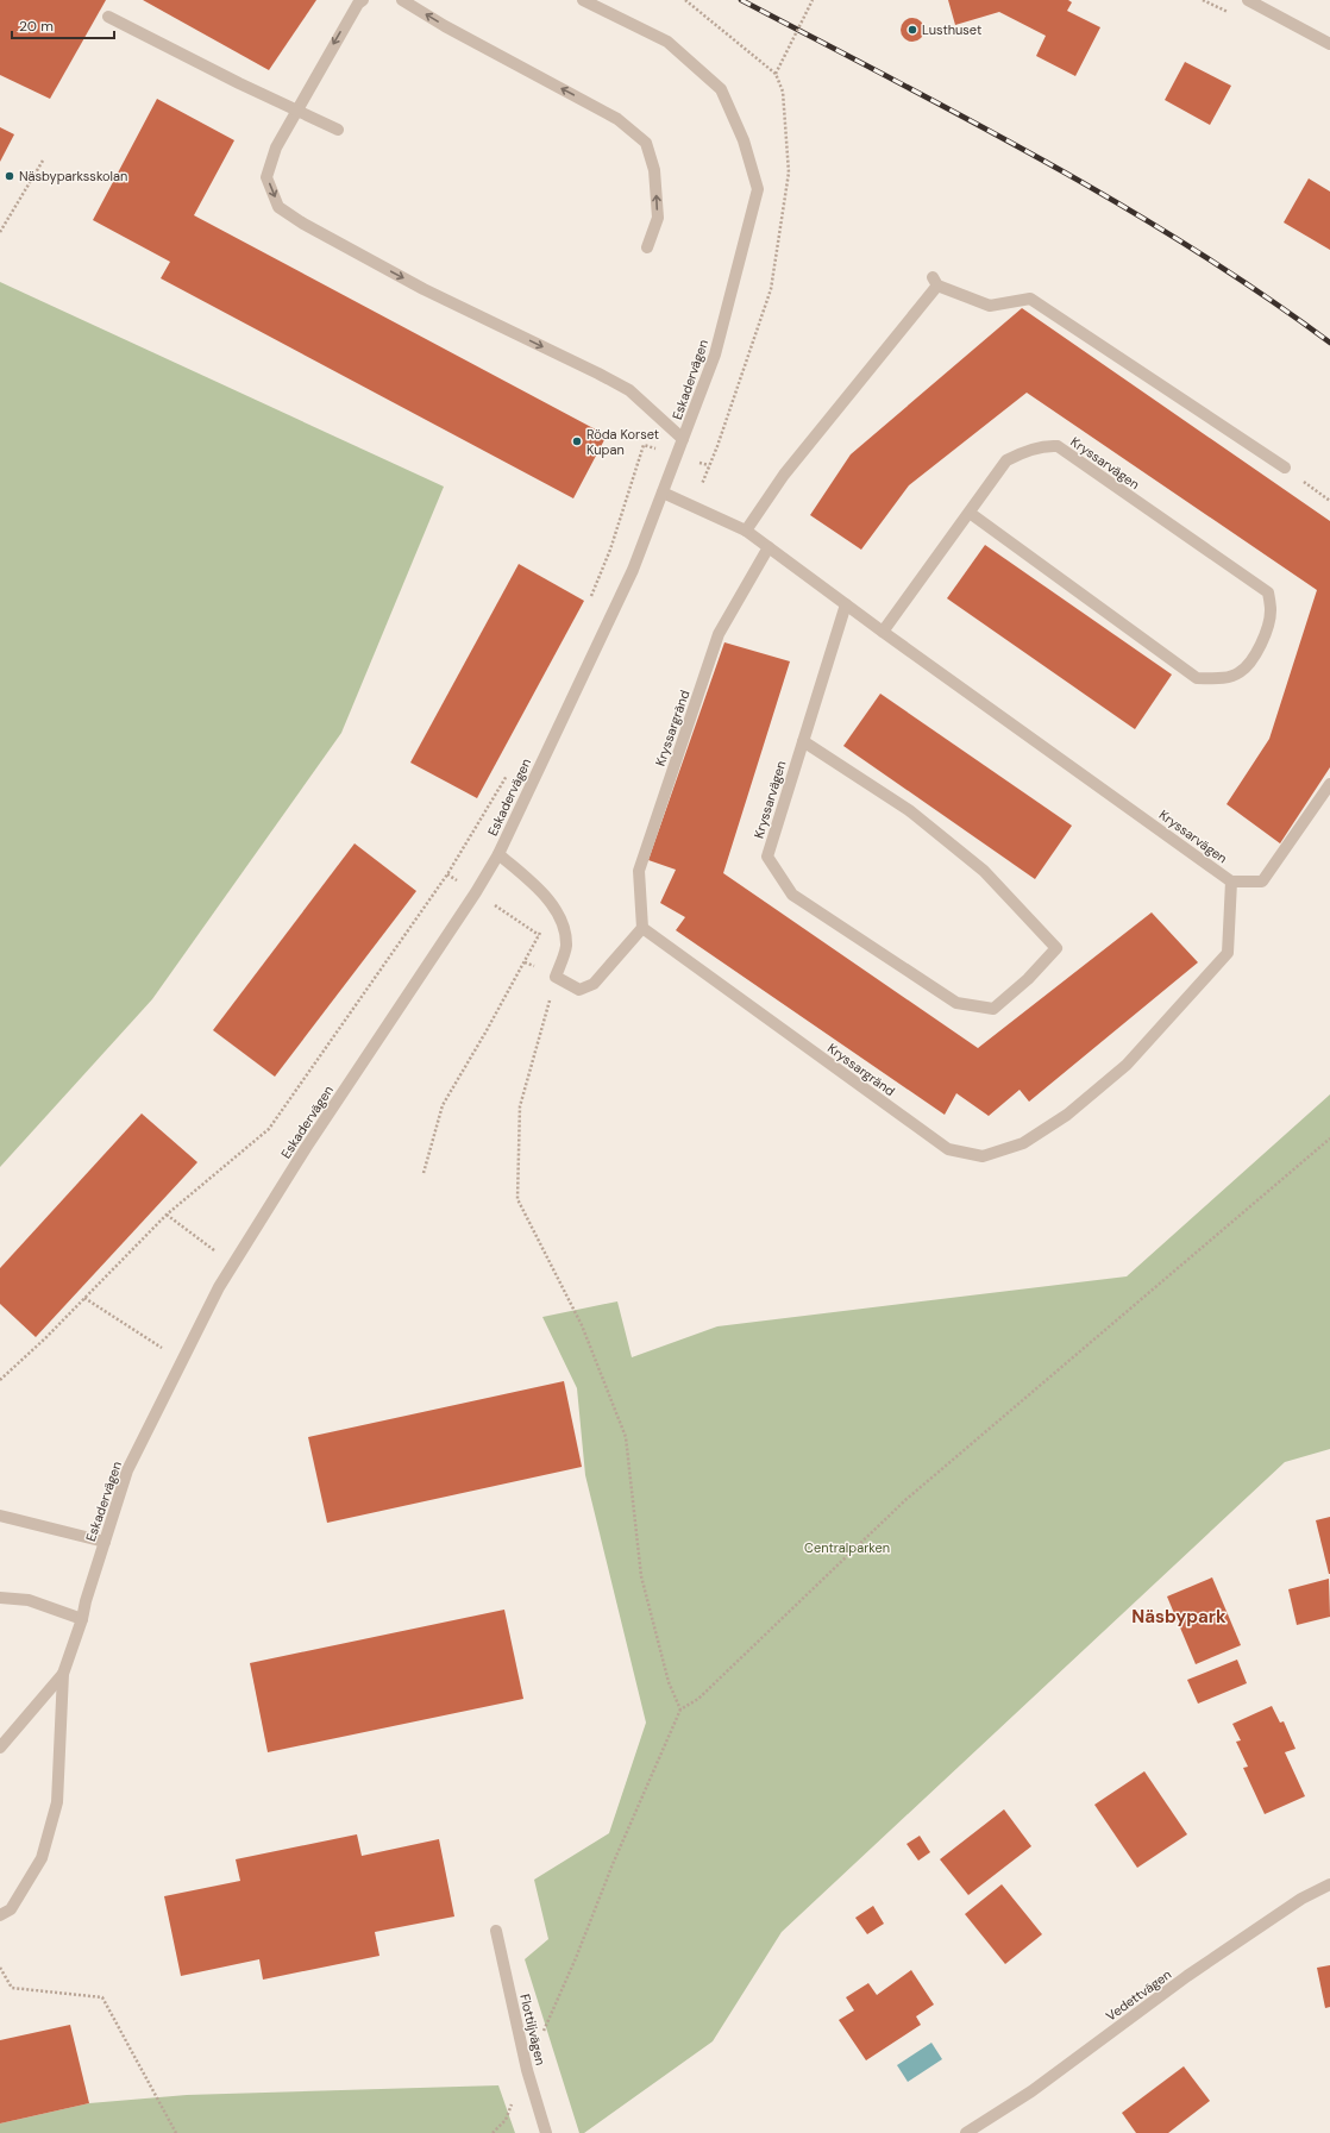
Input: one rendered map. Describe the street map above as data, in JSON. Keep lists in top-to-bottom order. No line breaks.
{"streets":{"street":["Eskadervägen","Kryssarvägen","Kryssargränd","Vedettvägen","Flottiljvägen"]},"crossings":[["Eskadervägen","Kryssarvägen"],["Kryssarvägen","Kryssargränd"]],"districts":["Näsbypark"],"parks":["Centralparken"],"places":["Lusthuset","Näsbyparksskolan","Röda Korset Kupan"],"scale_bar":"20 m"}
